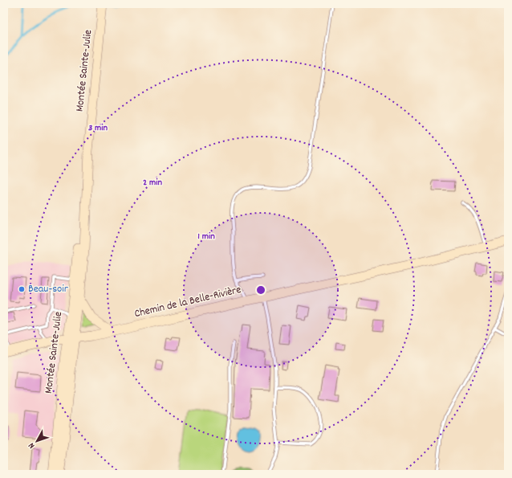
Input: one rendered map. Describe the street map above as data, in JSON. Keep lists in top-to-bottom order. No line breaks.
{"streets":{"main road":["Montée Sainte-Julie","Chemin de la Belle-Rivière"]},"crossings":[["Montée Sainte-Julie","Chemin de la Belle-Rivière"]],"places":["Beau-soir"],"north":"bottom left","rings":["3 min","2 min","1 min"]}
